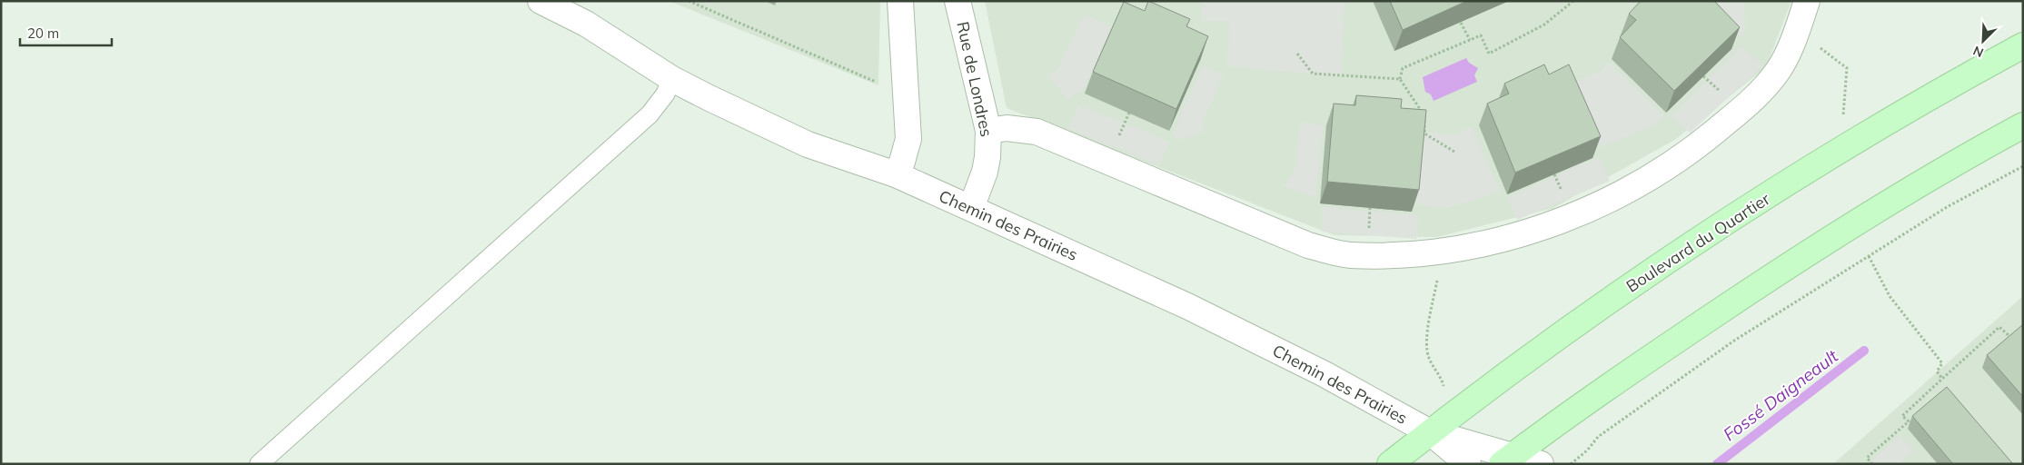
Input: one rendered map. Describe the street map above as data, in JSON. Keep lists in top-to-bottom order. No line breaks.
{"streets":{"main road":["Boulevard du Quartier"],"street":["Rue de Londres","Chemin des Prairies"]},"crossings":[["Rue de Londres","Chemin des Prairies"],["Chemin des Prairies","Boulevard du Quartier"]],"water":["Fossé Daigneault"],"scale_bar":"20 m","north":"bottom left"}
